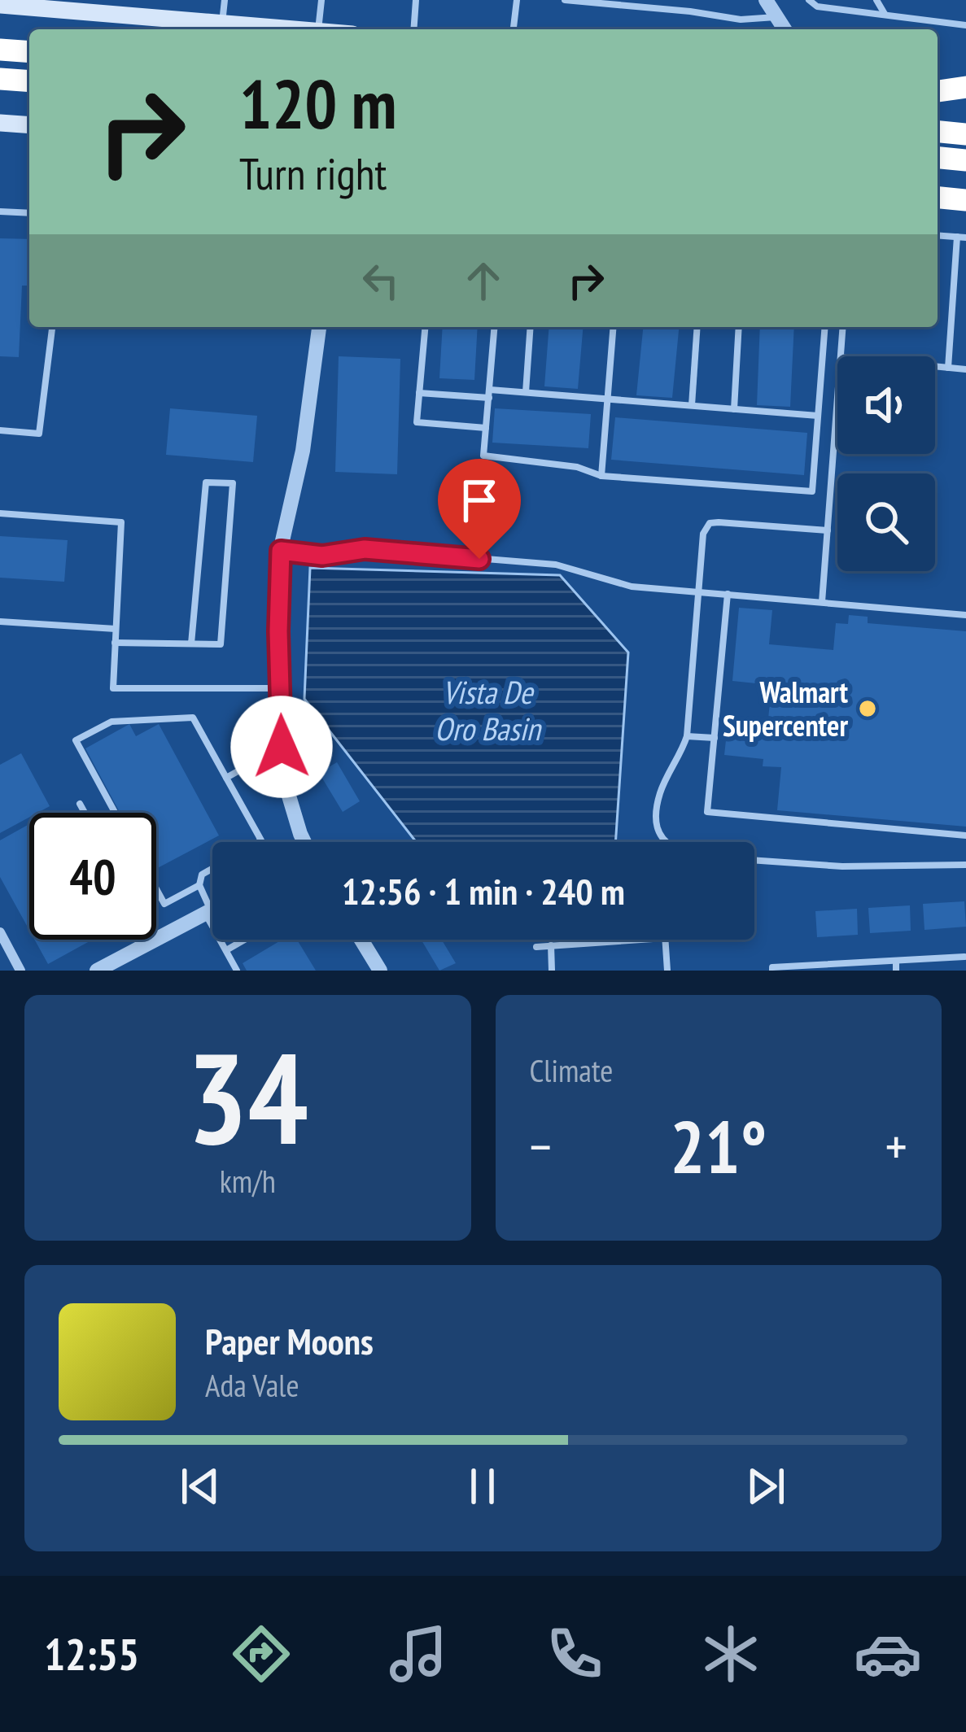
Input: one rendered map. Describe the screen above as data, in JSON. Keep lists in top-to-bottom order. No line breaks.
{"water":["Vista De Oro Basin"],"places":["Walmart Supercenter"],"page":{"turn":["120 m","Turn right"],"limit":"40","trip":"12:56 · 1 min · 240 m","tile":[["34","km/h"],"Climate"],"heat":["−","21°","+"],"song":["Paper Moons","Ada Vale"],"tabs":"12:55"}}
